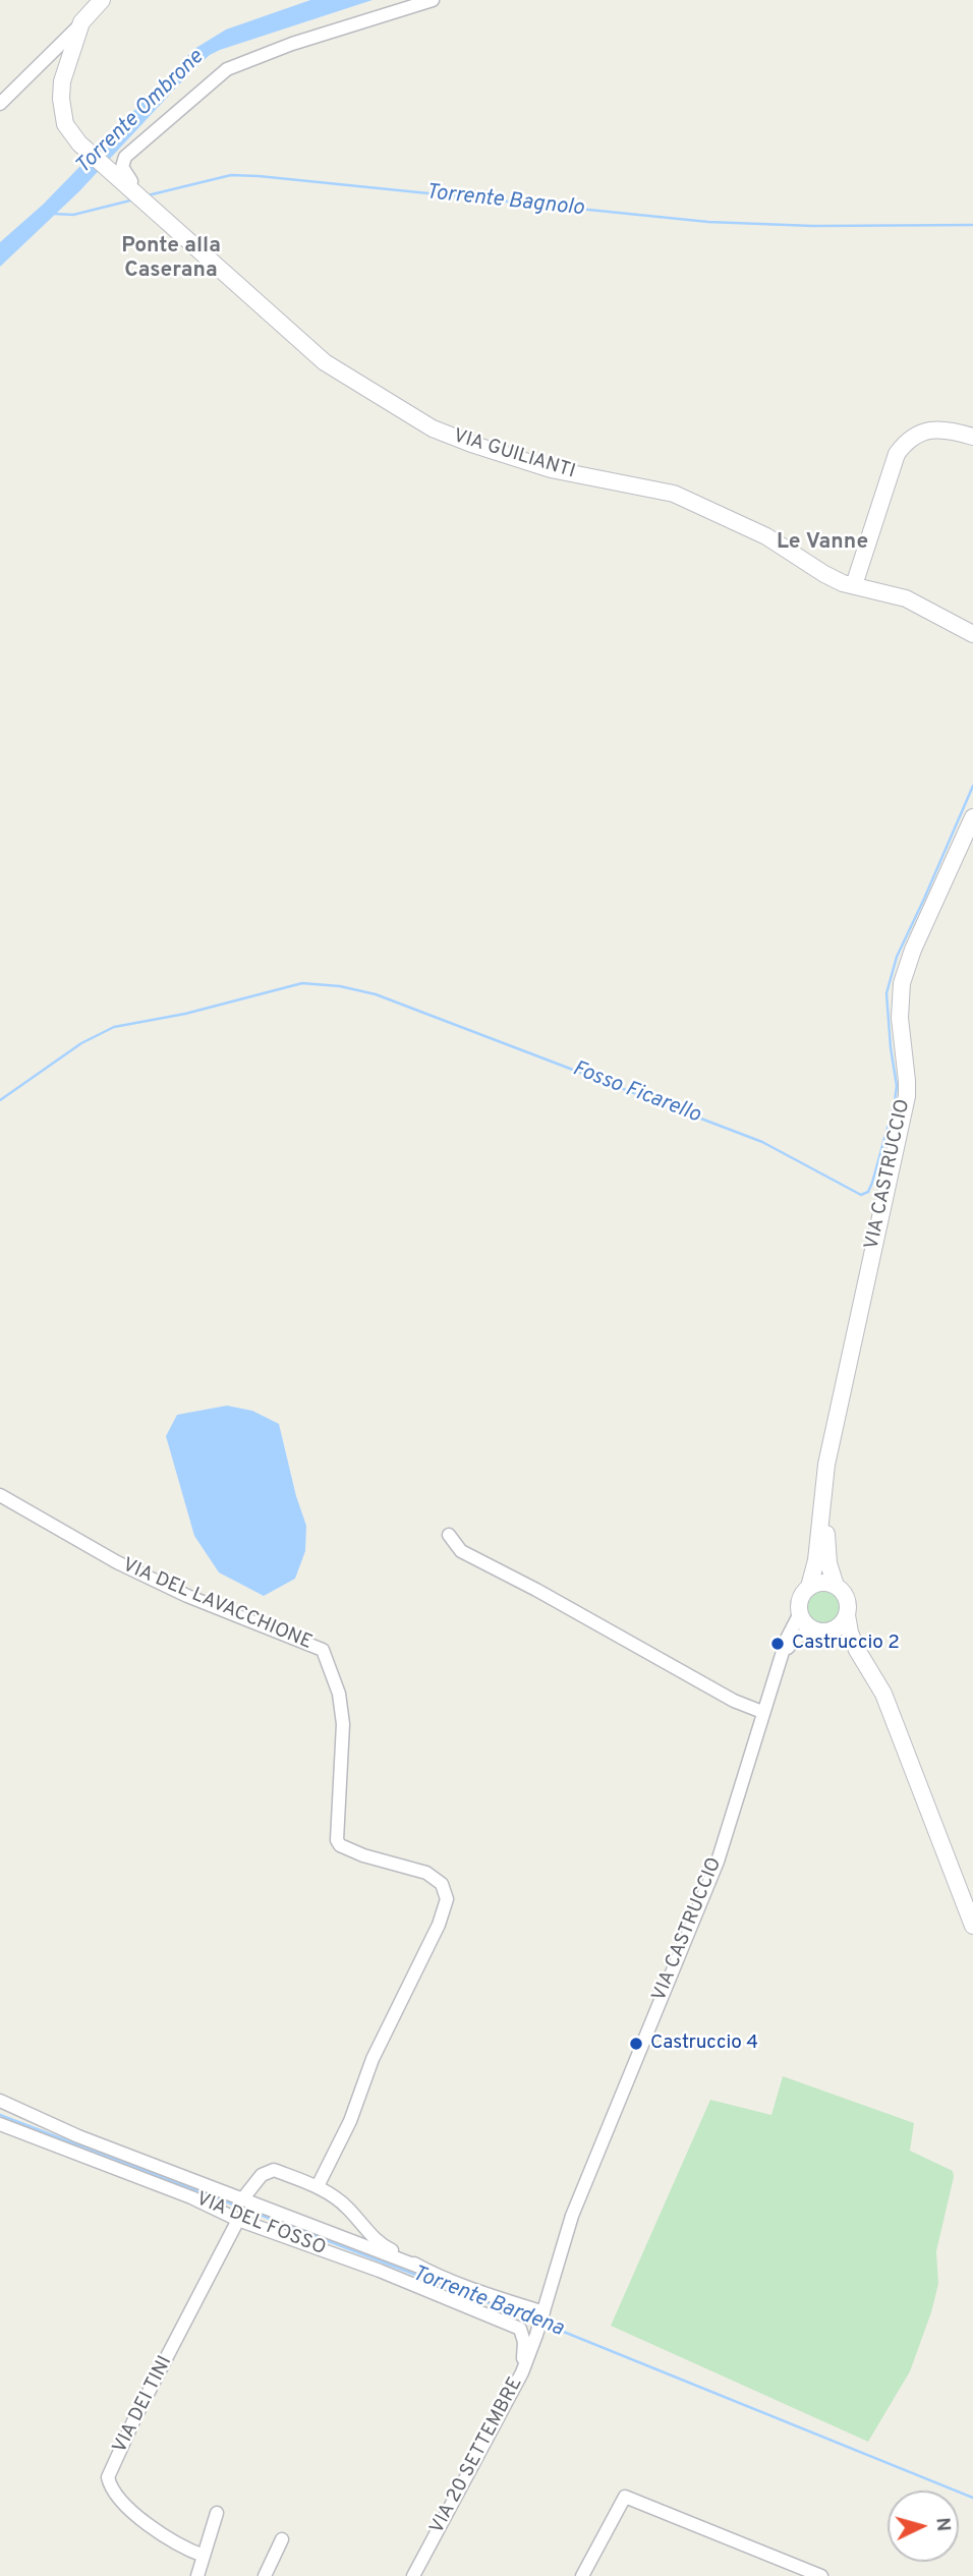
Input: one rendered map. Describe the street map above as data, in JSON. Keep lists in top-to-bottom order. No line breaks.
{"streets":{"street":["VIA GUILIANTI","VIA CASTRUCCIO","VIA DEL LAVACCHIONE","VIA DEL FOSSO","VIA DEI TINI","VIA 20 SETTEMBRE"]},"crossings":[["VIA CASTRUCCIO","VIA 20 SETTEMBRE"],["VIA DEL FOSSO","VIA DEI TINI"],["VIA DEL FOSSO","VIA 20 SETTEMBRE"]],"districts":["Ponte alla Caserana","Le Vanne"],"water":["Torrente Ombrone","Torrente Bagnolo","Fosso Ficarello","Torrente Bardena"],"places":["Castruccio 2","Castruccio 4"],"north":"right"}
